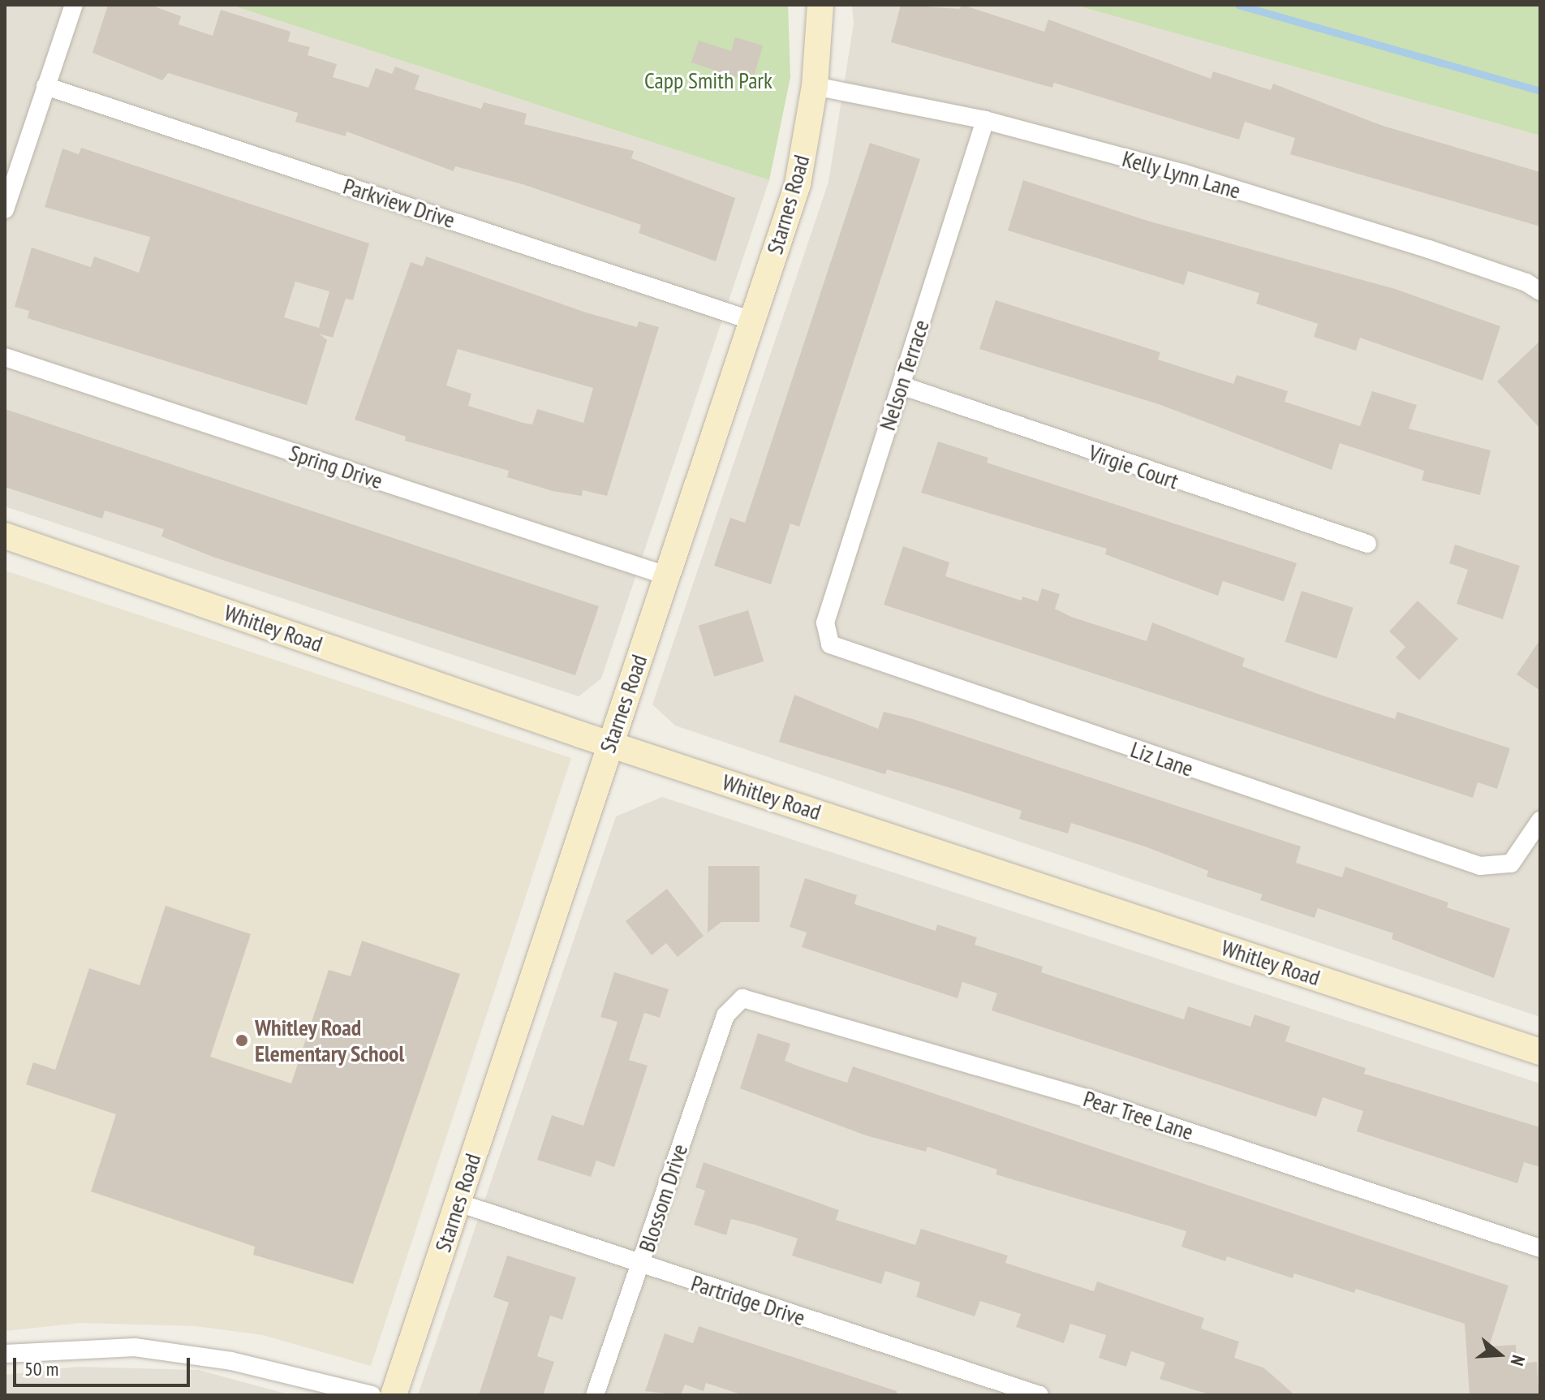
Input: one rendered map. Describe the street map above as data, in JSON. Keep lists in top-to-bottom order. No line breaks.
{"streets":{"street":["Kelly Lynn Lane","Parkview Drive","Starnes Road","Nelson Terrace","Spring Drive","Virgie Court","Whitley Road","Liz Lane","Pear Tree Lane","Blossom Drive","Partridge Drive"]},"crossings":[["Kelly Lynn Lane","Starnes Road"],["Kelly Lynn Lane","Nelson Terrace"],["Parkview Drive","Starnes Road"],["Starnes Road","Spring Drive"],["Starnes Road","Whitley Road"],["Starnes Road","Partridge Drive"],["Nelson Terrace","Virgie Court"],["Nelson Terrace","Liz Lane"],["Pear Tree Lane","Blossom Drive"],["Blossom Drive","Partridge Drive"]],"parks":["Capp Smith Park"],"places":["Whitley Road Elementary School"],"scale_bar":"50 m","north":"right"}
